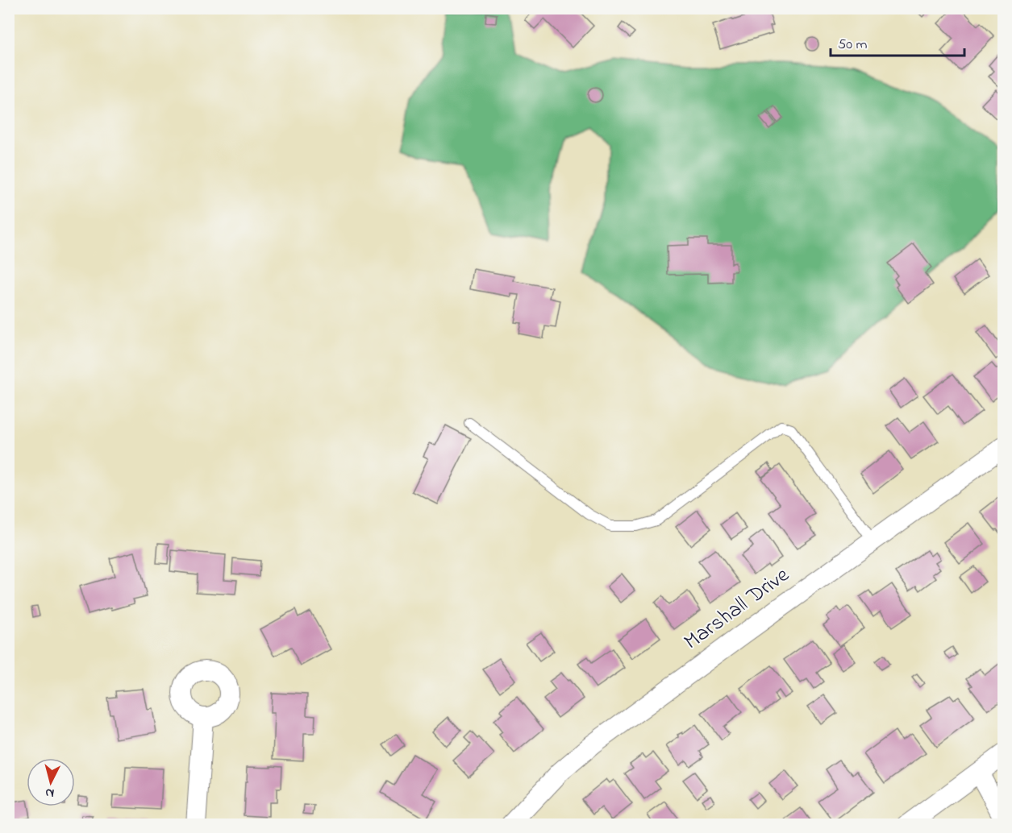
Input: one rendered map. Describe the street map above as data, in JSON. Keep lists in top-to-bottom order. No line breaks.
{"streets":{"street":["Marshall Drive"]},"scale_bar":"50 m","north":"bottom"}
